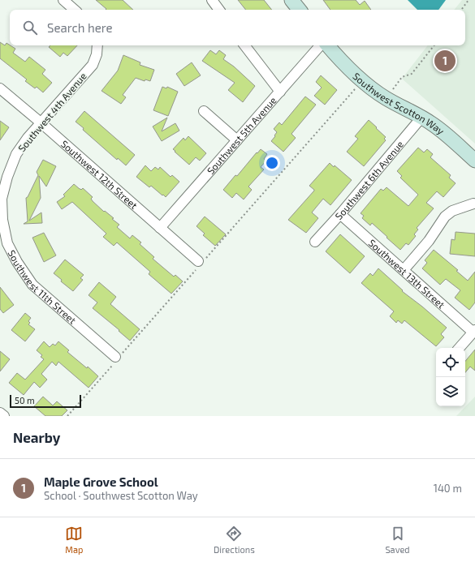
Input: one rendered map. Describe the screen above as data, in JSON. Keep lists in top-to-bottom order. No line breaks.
{"streets":{"street":["Southwest Scotton Way","Southwest 4th Avenue","Southwest 5th Avenue","Southwest 12th Street","Southwest 6th Avenue","Southwest 13th Street","Southwest 11th Street"]},"crossings":[["Southwest Scotton Way","Southwest 6th Avenue"],["Southwest 4th Avenue","Southwest 12th Street"],["Southwest 4th Avenue","Southwest 11th Street"],["Southwest 5th Avenue","Southwest 12th Street"],["Southwest 6th Avenue","Southwest 13th Street"]],"scale_bar":"50 m","page":{"search":"Search here","pins":"1","scale":"50 m","heading":"Nearby","list":[{"mark":"1","name":"Maple Grove School","note":"School · Southwest Scotton Way","value":"140 m"}],"nav":["Map","Directions","Saved"]}}
